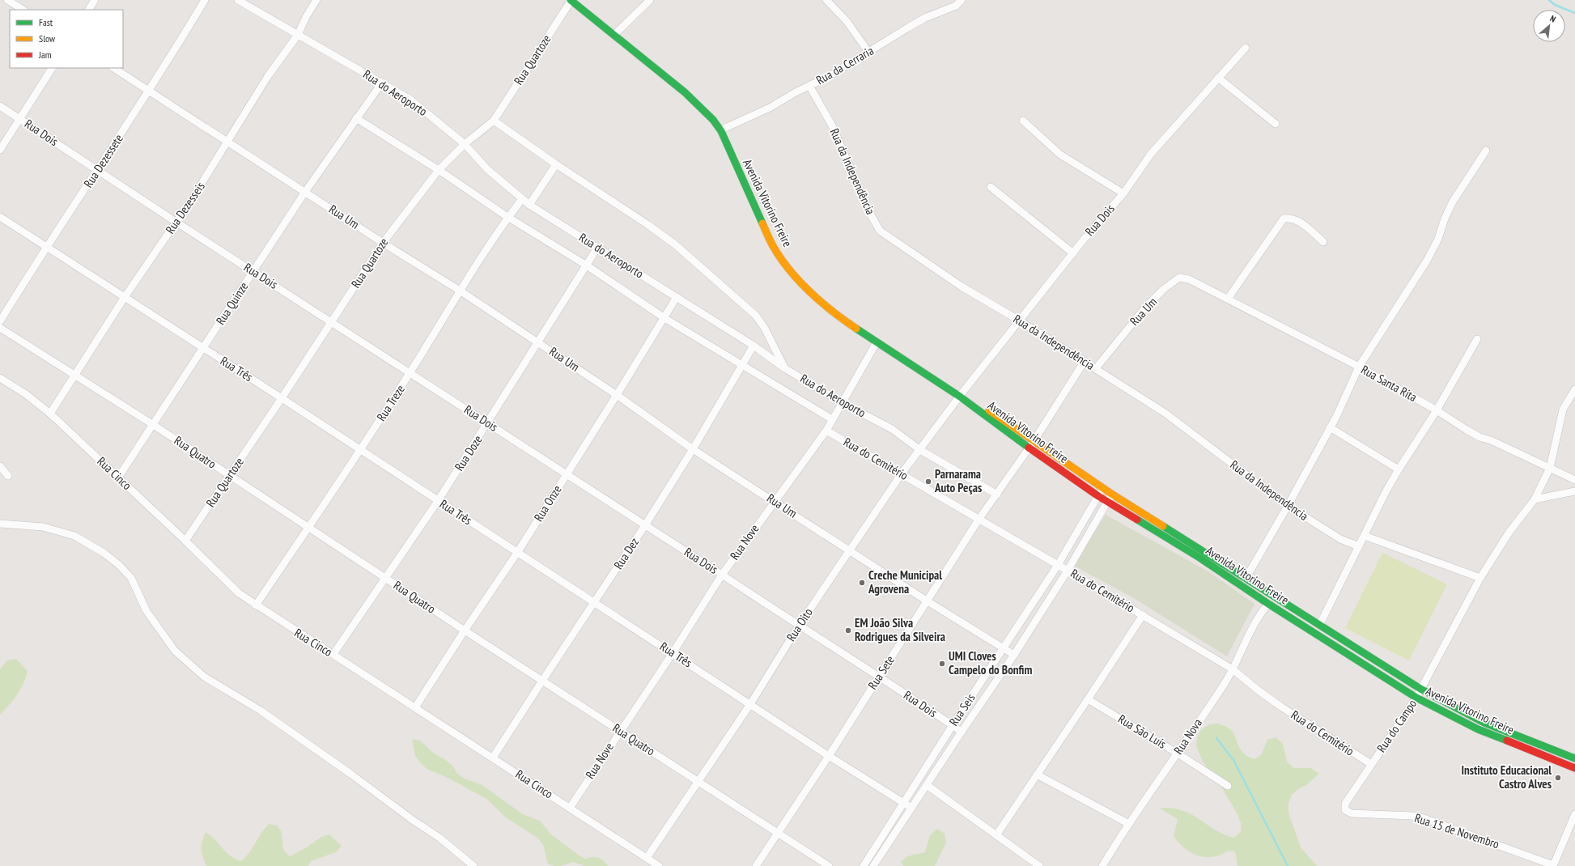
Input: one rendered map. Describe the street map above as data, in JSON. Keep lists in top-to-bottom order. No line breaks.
{"streets":{"street":["Rua Quartoze","Rua da Cerraria","Rua do Aeroporto","Rua Dois","Rua Dezessete","Rua da Independência","Avenida Vitorino Freire","Rua Dezesseis","Rua Um","Rua Quinze","Rua Três","Rua Santa Rita","Rua Treze","Rua Quatro","Rua Doze","Rua do Cemitério","Rua Cinco","Rua Onze","Rua Nove","Rua Dez","Rua Oito","Rua Sete","Rua Seis","Rua do Campo","Rua São Luís","Rua Nova","Rua 15 de Novembro"]},"crossings":[["Rua Quartoze","Rua do Aeroporto"],["Rua Quartoze","Rua Dois"],["Rua Quartoze","Avenida Vitorino Freire"],["Rua Quartoze","Rua Um"],["Rua Quartoze","Rua Três"],["Rua Quartoze","Rua Quatro"],["Rua Quartoze","Rua Cinco"],["Rua da Cerraria","Rua da Independência"],["Rua da Cerraria","Avenida Vitorino Freire"],["Rua do Aeroporto","Rua Dezesseis"],["Rua do Aeroporto","Rua Quinze"],["Rua do Aeroporto","Rua Treze"],["Rua do Aeroporto","Rua Doze"],["Rua do Aeroporto","Rua Onze"],["Rua do Aeroporto","Rua Nove"],["Rua do Aeroporto","Rua Dez"],["Rua do Aeroporto","Rua Oito"],["Rua do Aeroporto","Rua Sete"],["Rua Dois","Rua Dezessete"],["Rua Dois","Rua da Independência"],["Rua Dois","Avenida Vitorino Freire"],["Rua Dois","Rua Dezesseis"],["Rua Dois","Rua Quinze"],["Rua Dois","Rua Treze"],["Rua Dois","Rua Doze"],["Rua Dois","Rua Onze"],["Rua Dois","Rua Nove"],["Rua Dois","Rua Dez"],["Rua Dois","Rua Oito"],["Rua Dois","Rua Sete"],["Rua Dois","Rua Seis"],["Rua Dezessete","Rua Um"],["Rua Dezessete","Rua Três"],["Rua da Independência","Rua Um"],["Avenida Vitorino Freire","Rua Nove"],["Avenida Vitorino Freire","Rua Oito"],["Avenida Vitorino Freire","Rua Sete"],["Avenida Vitorino Freire","Rua Seis"],["Avenida Vitorino Freire","Rua do Campo"],["Avenida Vitorino Freire","Rua Nova"],["Rua Dezesseis","Rua Um"],["Rua Dezesseis","Rua Três"],["Rua Dezesseis","Rua Quatro"],["Rua Dezesseis","Rua Cinco"],["Rua Um","Rua Quinze"],["Rua Um","Rua Santa Rita"],["Rua Um","Rua Treze"],["Rua Um","Rua Doze"],["Rua Um","Rua Onze"],["Rua Um","Rua Nove"],["Rua Um","Rua Dez"],["Rua Um","Rua Oito"],["Rua Um","Rua Sete"],["Rua Um","Rua Seis"],["Rua Quinze","Rua Três"],["Rua Quinze","Rua Quatro"],["Rua Quinze","Rua Cinco"],["Rua Três","Rua Treze"],["Rua Três","Rua Doze"],["Rua Três","Rua Onze"],["Rua Três","Rua Nove"],["Rua Três","Rua Dez"],["Rua Três","Rua Oito"],["Rua Três","Rua Sete"],["Rua Três","Rua Seis"],["Rua Santa Rita","Rua do Campo"],["Rua Treze","Rua Quatro"],["Rua Treze","Rua Cinco"],["Rua Quatro","Rua Doze"],["Rua Quatro","Rua Onze"],["Rua Quatro","Rua Nove"],["Rua Quatro","Rua Dez"],["Rua Quatro","Rua Oito"],["Rua Quatro","Rua Sete"],["Rua Doze","Rua Cinco"],["Rua do Cemitério","Rua Nove"],["Rua do Cemitério","Rua Oito"],["Rua do Cemitério","Rua Sete"],["Rua do Cemitério","Rua Seis"],["Rua do Cemitério","Rua do Campo"],["Rua do Cemitério","Rua Nova"],["Rua Cinco","Rua Onze"],["Rua Cinco","Rua Nove"],["Rua Cinco","Rua Dez"],["Rua Cinco","Rua Oito"],["Rua do Campo","Rua 15 de Novembro"],["Rua São Luís","Rua Nova"]],"places":["Parnarama Auto Peças","Creche Municipal Agrovena","EM João Silva Rodrigues da Silveira","UMI Cloves Campelo do Bonfim","Instituto Educacional Castro Alves"],"legend":["Fast","Slow","Jam"],"north":"top right"}
